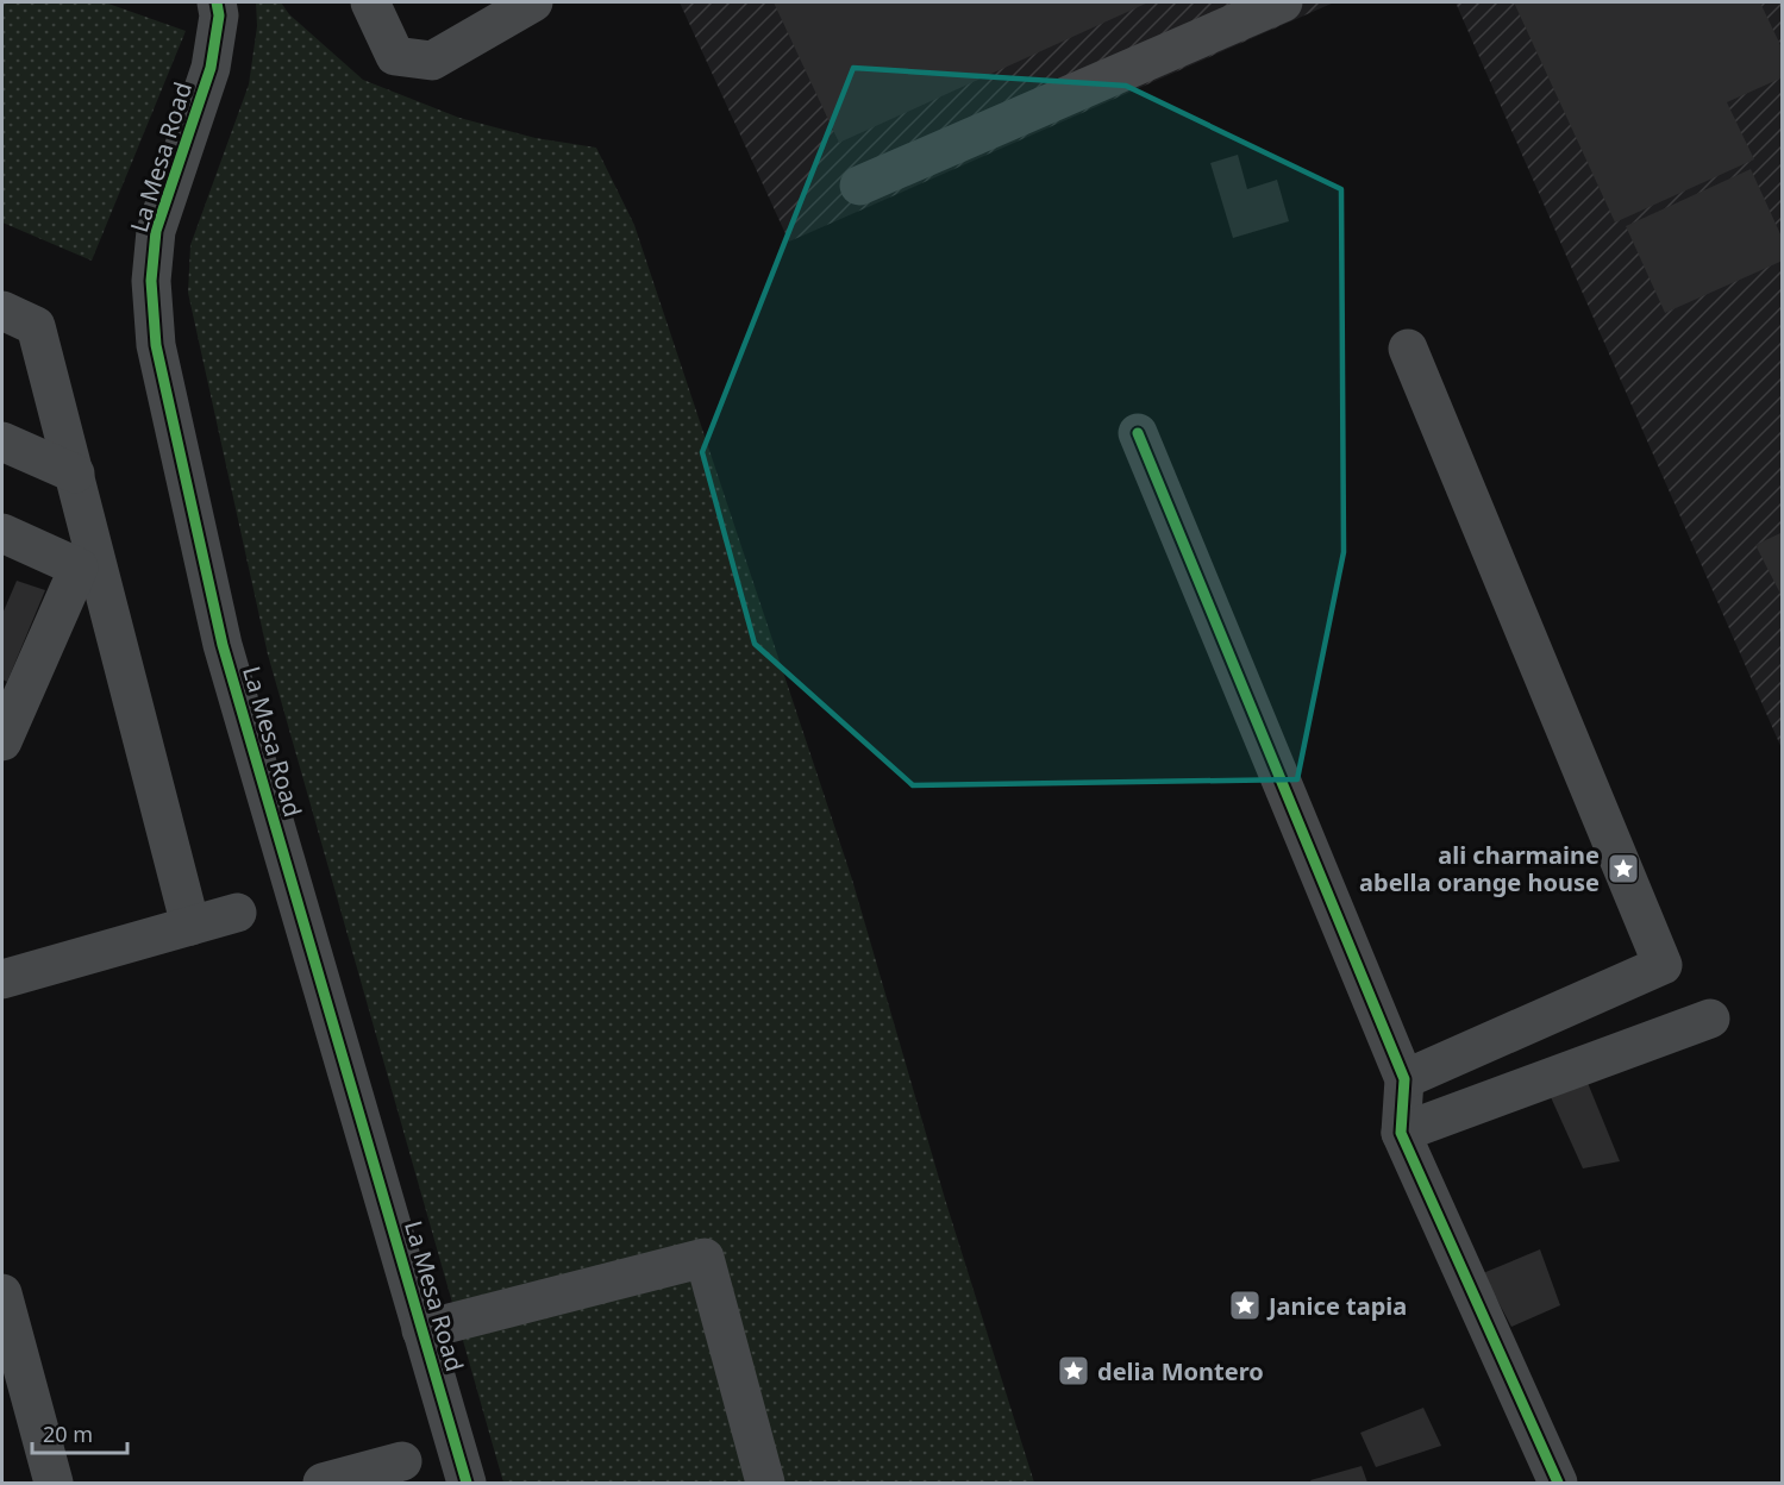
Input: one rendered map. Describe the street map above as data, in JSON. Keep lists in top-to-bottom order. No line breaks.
{"streets":{"street":["La Mesa Road"]},"places":{"place":["ali charmaine abella orange house","Janice tapia","delia Montero"]},"scale_bar":"20 m"}
